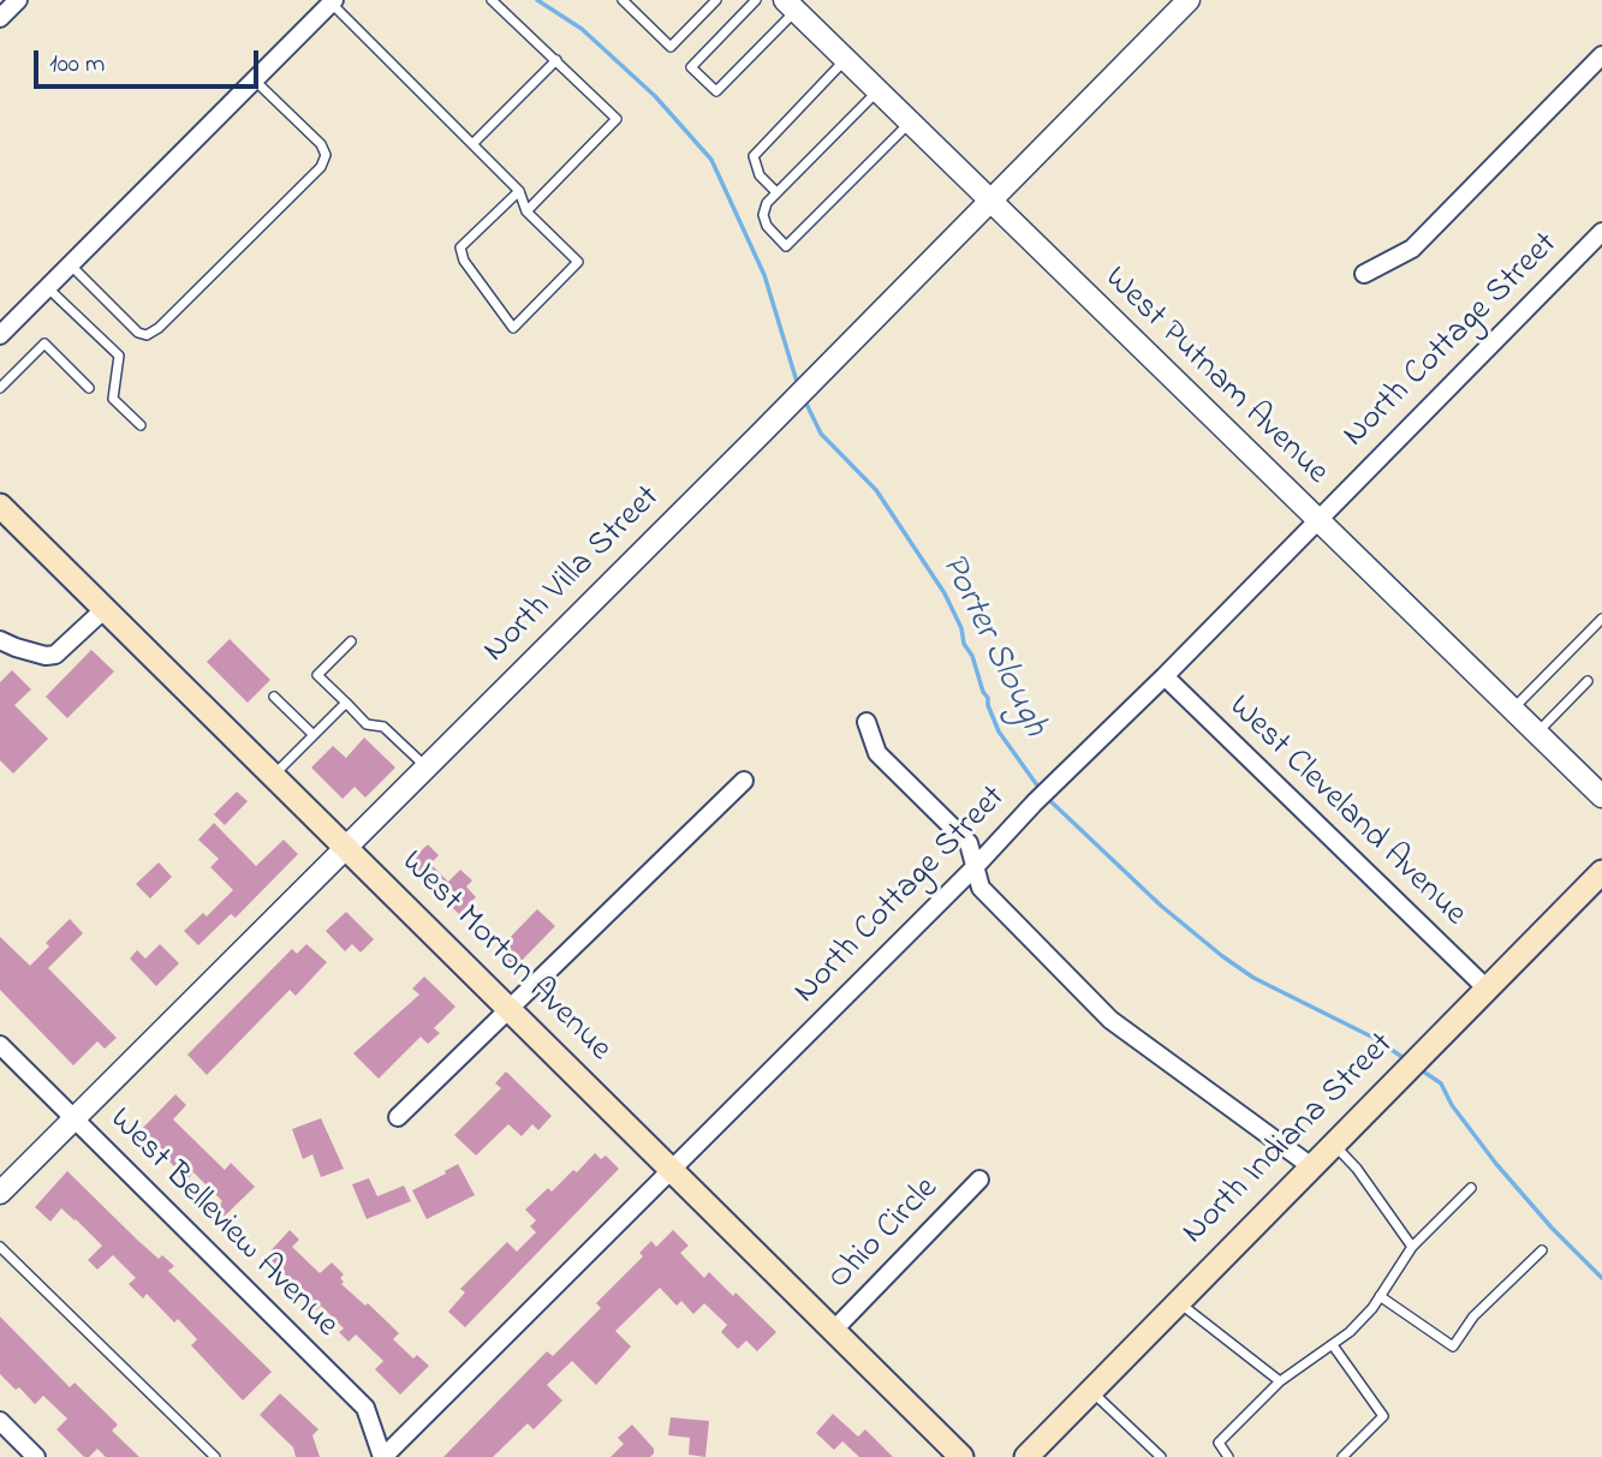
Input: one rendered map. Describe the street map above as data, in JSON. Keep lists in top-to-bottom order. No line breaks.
{"streets":{"main road":["West Morton Avenue","North Indiana Street"],"street":["North Cottage Street","West Putnam Avenue","North Villa Street","West Cleveland Avenue","West Belleview Avenue","Ohio Circle"]},"crossings":[["North Cottage Street","West Putnam Avenue"],["North Cottage Street","West Cleveland Avenue"],["North Cottage Street","West Morton Avenue"],["North Cottage Street","West Belleview Avenue"],["West Putnam Avenue","North Villa Street"],["North Villa Street","West Morton Avenue"],["North Villa Street","West Belleview Avenue"],["West Cleveland Avenue","North Indiana Street"],["West Morton Avenue","Ohio Circle"]],"water":["Porter Slough"],"scale_bar":"100 m"}
